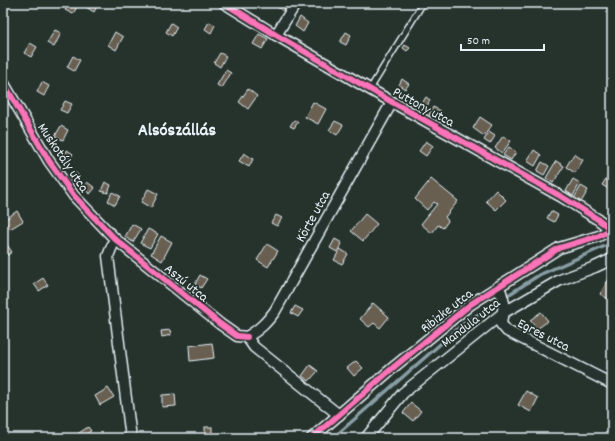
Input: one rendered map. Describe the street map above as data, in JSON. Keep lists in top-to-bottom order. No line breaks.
{"streets":{"street":["Puttony utca","Muskotály utca","Körte utca","Aszú utca","Ribizke utca","Mandula utca","Egres utca"]},"crossings":[["Puttony utca","Körte utca"],["Puttony utca","Ribizke utca"],["Muskotály utca","Aszú utca"],["Körte utca","Aszú utca"],["Aszú utca","Ribizke utca"],["Ribizke utca","Mandula utca"],["Ribizke utca","Egres utca"],["Mandula utca","Egres utca"]],"districts":["Alsószállás"],"scale_bar":"50 m"}
